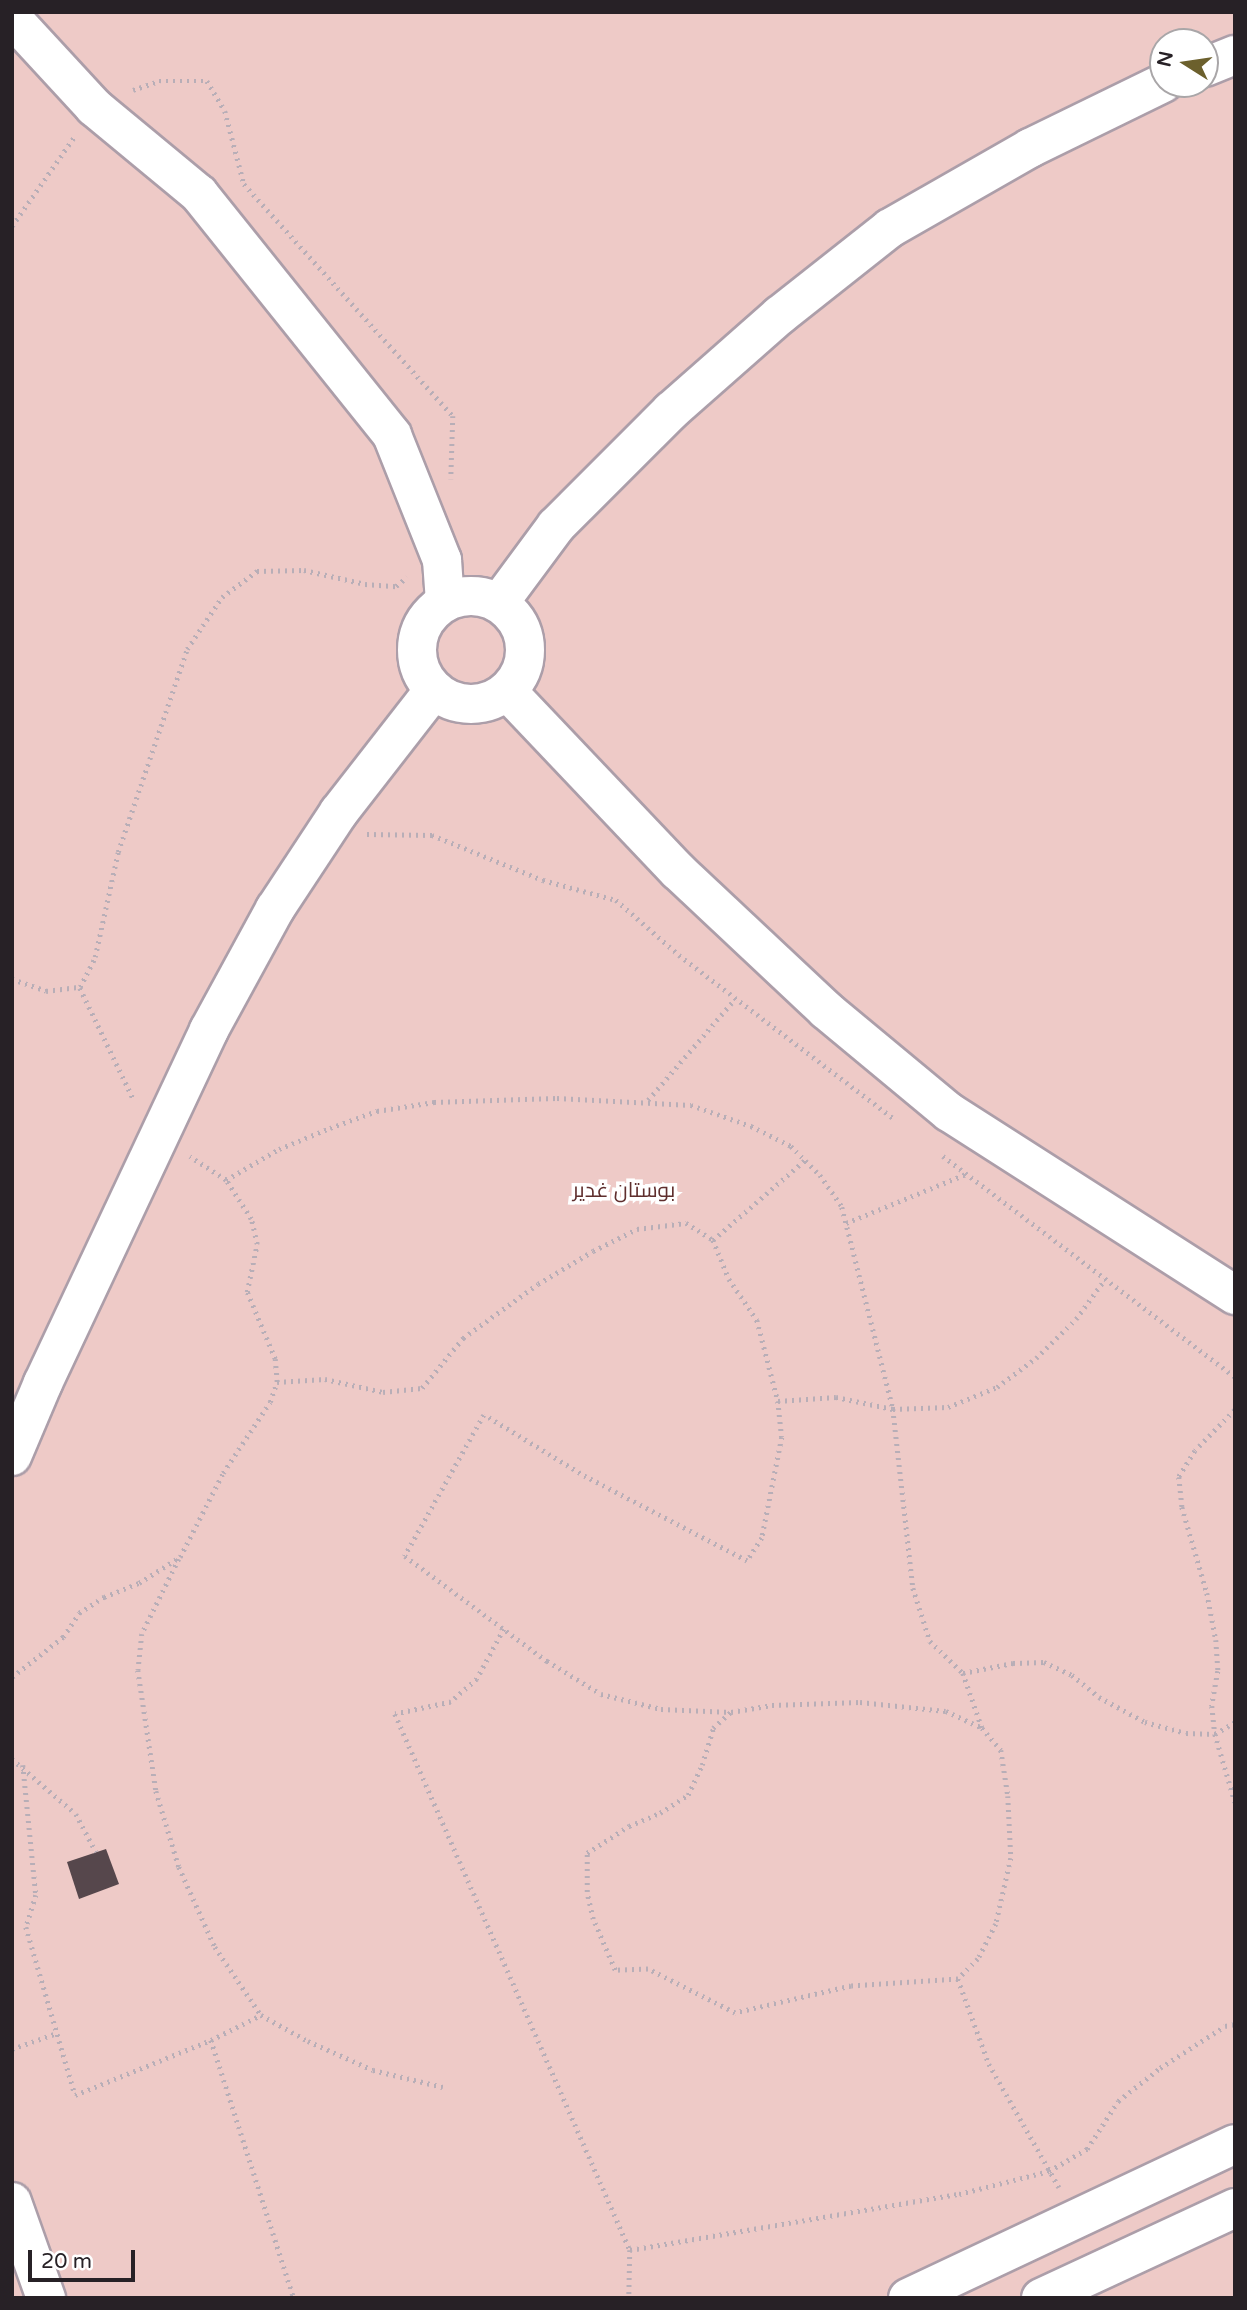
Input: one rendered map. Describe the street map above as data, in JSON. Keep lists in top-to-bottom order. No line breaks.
{"parks":["بوستان غدیر"],"scale_bar":"20 m","north":"left"}
